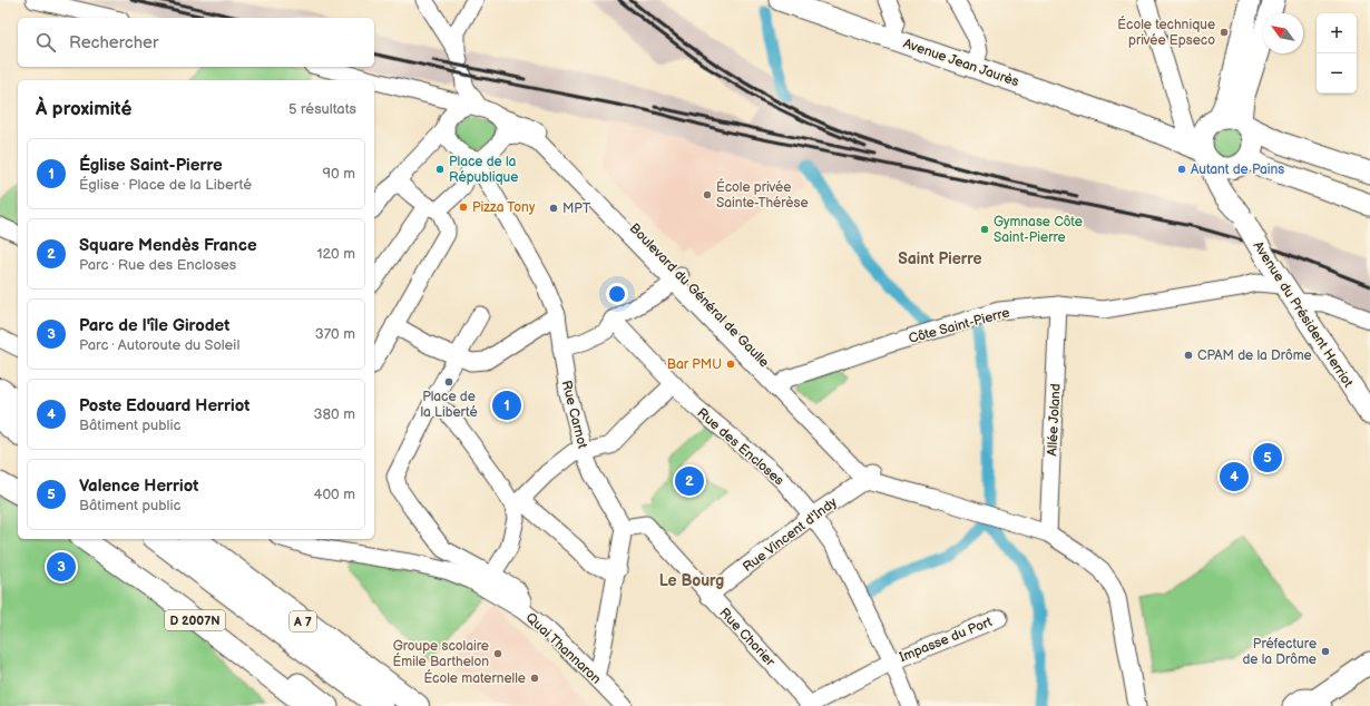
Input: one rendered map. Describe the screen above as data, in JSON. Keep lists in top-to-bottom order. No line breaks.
{"streets":{"highway":["A 7"],"main road":["Avenue Jean Jaurès","Avenue du Président Herriot","D 2007N"],"street":["Boulevard du Général de Gaulle","Côte Saint-Pierre","Rue Carnot","Allée Joland","Rue des Encloses","Rue Vincent d'Indy","Rue Chorier","Impasse du Port","Quai Thannaron"]},"crossings":[["Avenue Jean Jaurès","Avenue du Président Herriot"],["Boulevard du Général de Gaulle","Côte Saint-Pierre"],["Boulevard du Général de Gaulle","Rue Carnot"],["Boulevard du Général de Gaulle","Allée Joland"],["Boulevard du Général de Gaulle","Rue Vincent d'Indy"],["Avenue du Président Herriot","Côte Saint-Pierre"],["Côte Saint-Pierre","Allée Joland"],["Rue Carnot","Rue Chorier"],["Rue des Encloses","Rue Vincent d'Indy"],["Rue des Encloses","Impasse du Port"],["Rue Vincent d'Indy","Rue Chorier"],["Rue Chorier","Impasse du Port"]],"districts":["Saint Pierre","Le Bourg"],"places":["École technique privée Epseco","Place de la République","Autant de Pains","École privée Sainte-Thérèse","Pizza Tony","MPT","Gymnase Côte Saint-Pierre","CPAM de la Drôme","Bar PMU","Place de la Liberté","Préfecture de la Drôme","Groupe scolaire Émile Barthelon","École maternelle"],"north":"top left","page":{"map_buttons":["+","−"],"search":"Rechercher","heading":["À proximité","5 résultats"],"list":[{"mark":"1","name":"Église Saint-Pierre","note":"Église · Place de la Liberté","value":"90 m"},{"mark":"2","name":"Square Mendès France","note":"Parc · Rue des Encloses","value":"120 m"},{"mark":"3","name":"Parc de l'île Girodet","note":"Parc · Autoroute du Soleil","value":"370 m"},{"mark":"4","name":"Poste Edouard Herriot","note":"Bâtiment public","value":"380 m"},{"mark":"5","name":"Valence Herriot","note":"Bâtiment public","value":"400 m"}],"pins":["1","5","4","2","3"]}}
